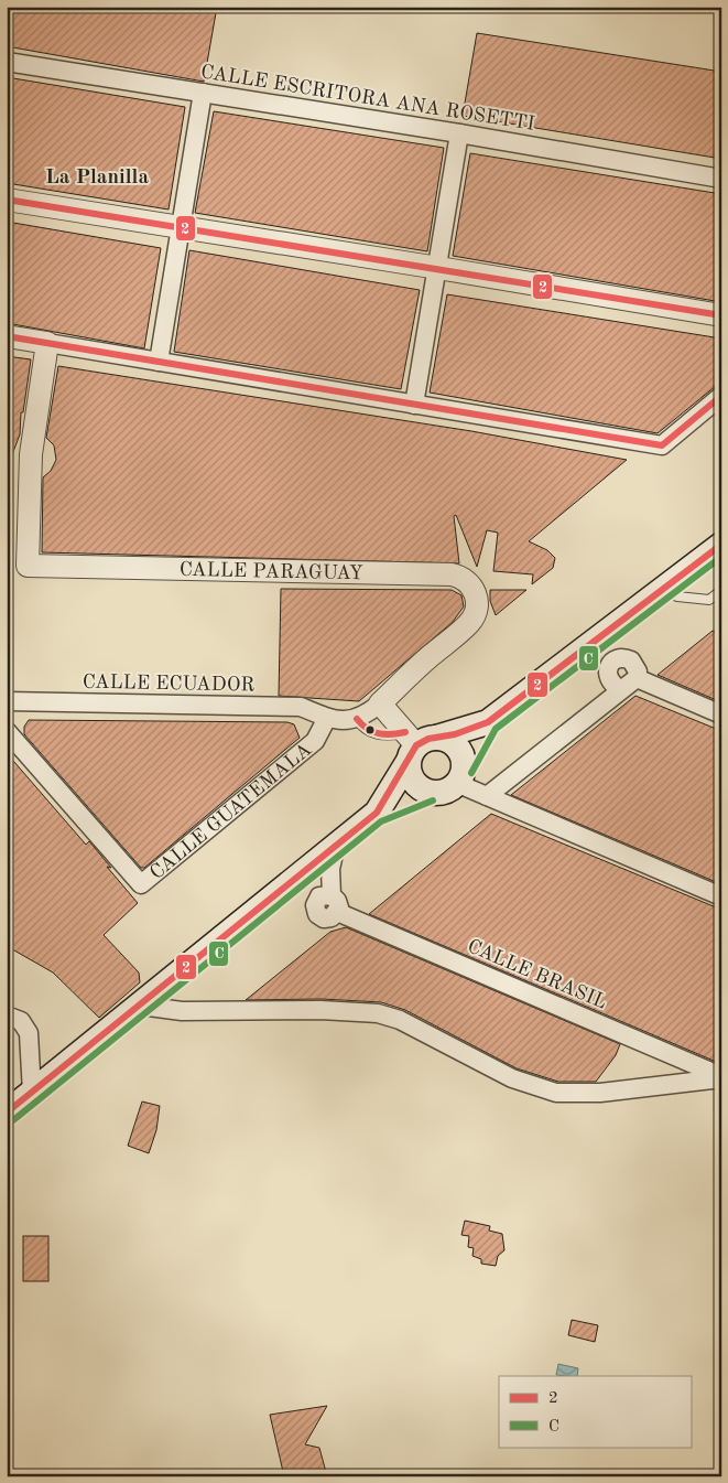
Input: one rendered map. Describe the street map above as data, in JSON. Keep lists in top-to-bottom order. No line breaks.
{"streets":{"street":["CALLE ESCRITORA ANA ROSETTI","CALLE PARAGUAY","CALLE ECUADOR","CALLE GUATEMALA","CALLE BRASIL"]},"crossings":[["CALLE ECUADOR","CALLE GUATEMALA"]],"districts":["La Planilla"],"lines":["transit line 2","transit line C"],"legend":["2","C"]}
